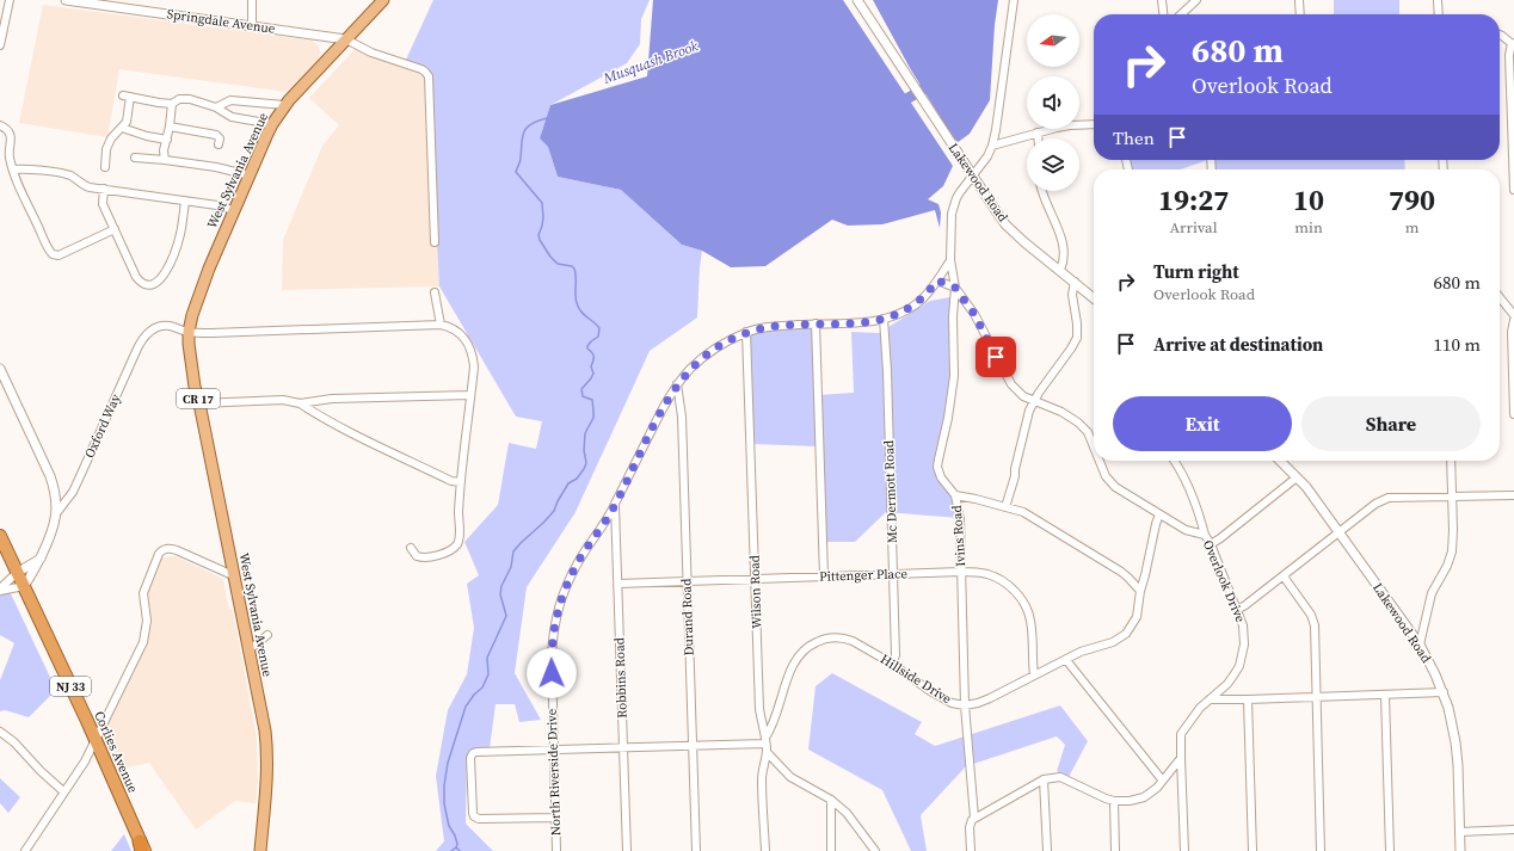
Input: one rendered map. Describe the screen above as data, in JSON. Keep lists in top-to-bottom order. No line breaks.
{"streets":{"highway":["NJ 33","Corlies Avenue"],"main road":["West Sylvania Avenue","CR 17"],"street":["Springdale Avenue","Lakewood Road","Oxford Way","Mc Dermott Road","Ivins Road","Pittenger Place","Overlook Drive","Wilson Road","Durand Road","Robbins Road","Hillside Drive","North Riverside Drive"]},"crossings":[["Springdale Avenue","West Sylvania Avenue"],["West Sylvania Avenue","Oxford Way"],["Lakewood Road","Ivins Road"],["Oxford Way","Corlies Avenue"],["Mc Dermott Road","Pittenger Place"],["Mc Dermott Road","Hillside Drive"],["Mc Dermott Road","North Riverside Drive"],["Ivins Road","Pittenger Place"],["Ivins Road","Overlook Drive"],["Ivins Road","Hillside Drive"],["Ivins Road","North Riverside Drive"],["Pittenger Place","Wilson Road"],["Pittenger Place","Durand Road"],["Pittenger Place","Robbins Road"],["Pittenger Place","Hillside Drive"],["Overlook Drive","Hillside Drive"],["Wilson Road","Hillside Drive"],["Wilson Road","North Riverside Drive"],["Durand Road","North Riverside Drive"],["Robbins Road","North Riverside Drive"]],"water":["Musquash Brook"],"north":"left","page":{"turn":["680 m","Overlook Road"],"then":"Then","eta":["19:27","Arrival","10","min","790","m"],"list":[{"name":"Turn right","note":"Overlook Road","value":"680 m"},{"name":"Arrive at destination","value":"110 m"}],"buttons":["Exit","Share"]}}
